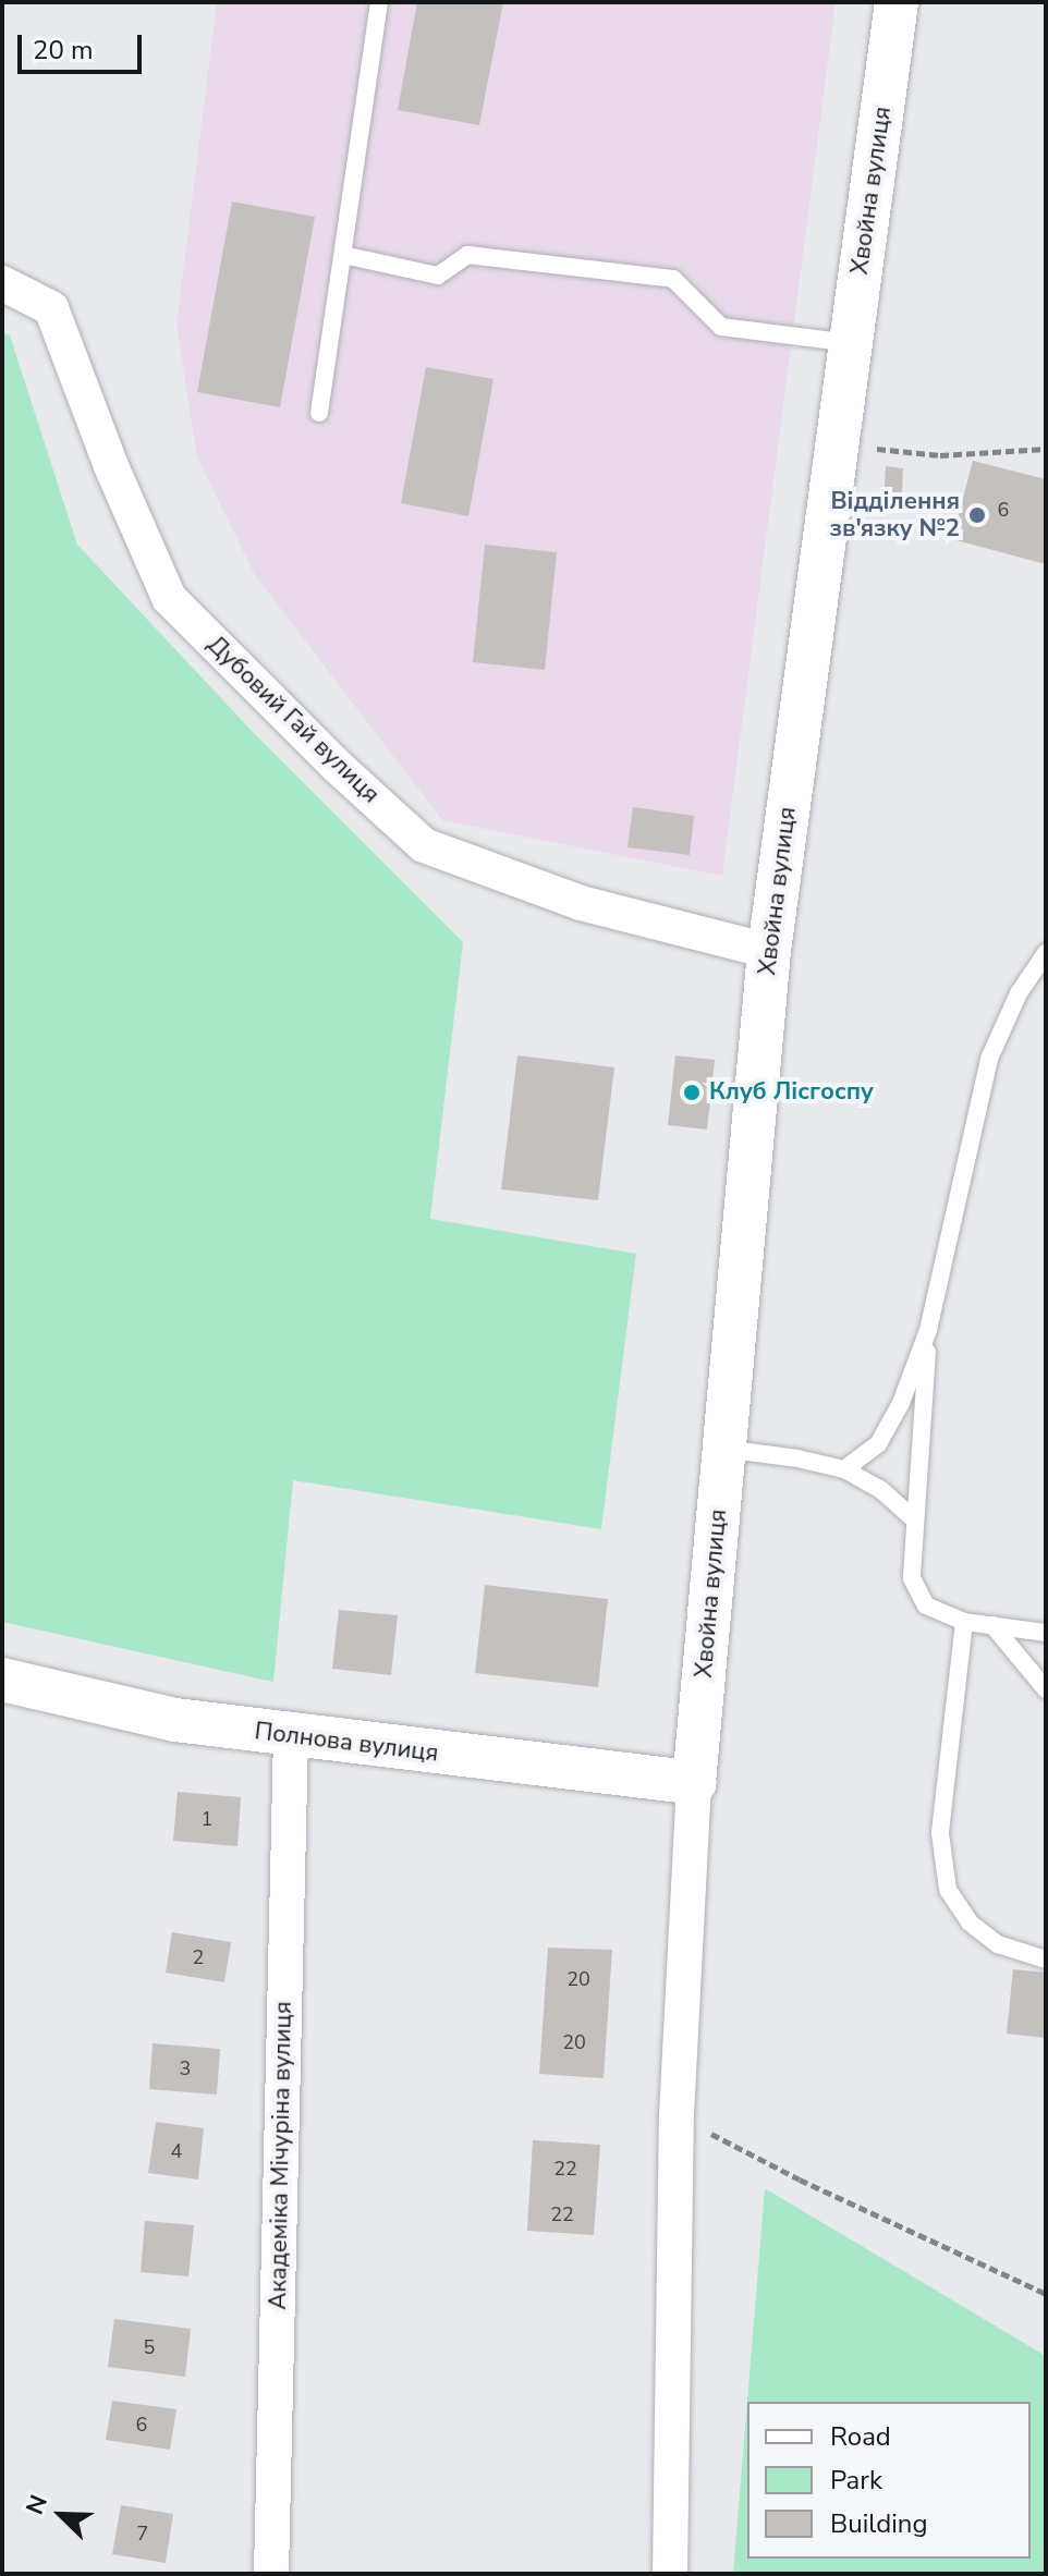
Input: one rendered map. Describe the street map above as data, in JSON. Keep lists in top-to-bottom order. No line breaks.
{"streets":{"street":["Хвойна вулиця","Дубовий Гай вулиця","Полнова вулиця","Академіка Мічуріна вулиця"]},"crossings":[["Хвойна вулиця","Дубовий Гай вулиця"],["Хвойна вулиця","Полнова вулиця"],["Полнова вулиця","Академіка Мічуріна вулиця"]],"places":["Відділення зв'язку №2","Клуб Лісгоспу"],"house_numbers":["6","1","2","20","20","3","4","22","22","5","6","7"],"legend":["Road","Park","Building"],"scale_bar":"20 m","north":"top left"}
